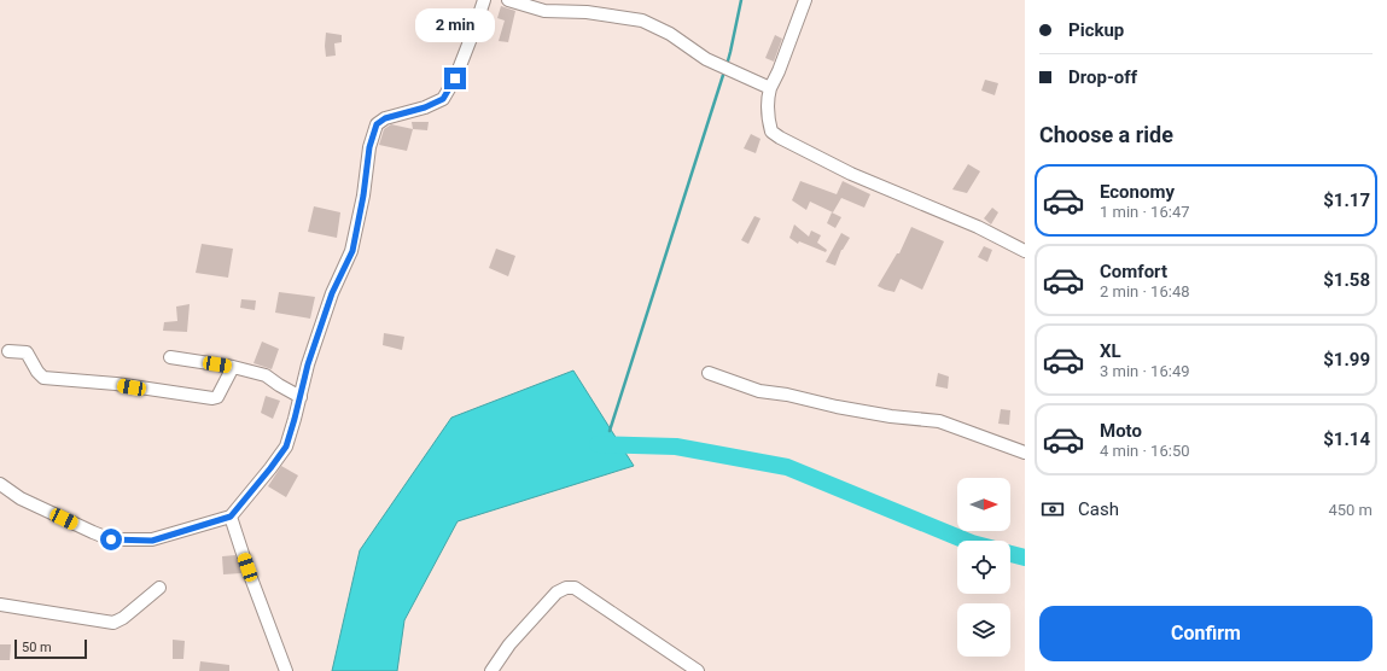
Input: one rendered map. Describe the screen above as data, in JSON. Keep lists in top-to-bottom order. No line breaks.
{"scale_bar":"50 m","north":"right","page":{"banner":["Pickup","Drop-off"],"bubble":"2 min","heading":"Choose a ride","list":[{"name":"Economy","note":"1 min · 16:47","value":"$1.17"},{"name":"Comfort","note":"2 min · 16:48","value":"$1.58"},{"name":"XL","note":"3 min · 16:49","value":"$1.99"},{"name":"Moto","note":"4 min · 16:50","value":"$1.14"}],"pay":["Cash","450 m"],"buttons":"Confirm","scale":"50 m"}}
